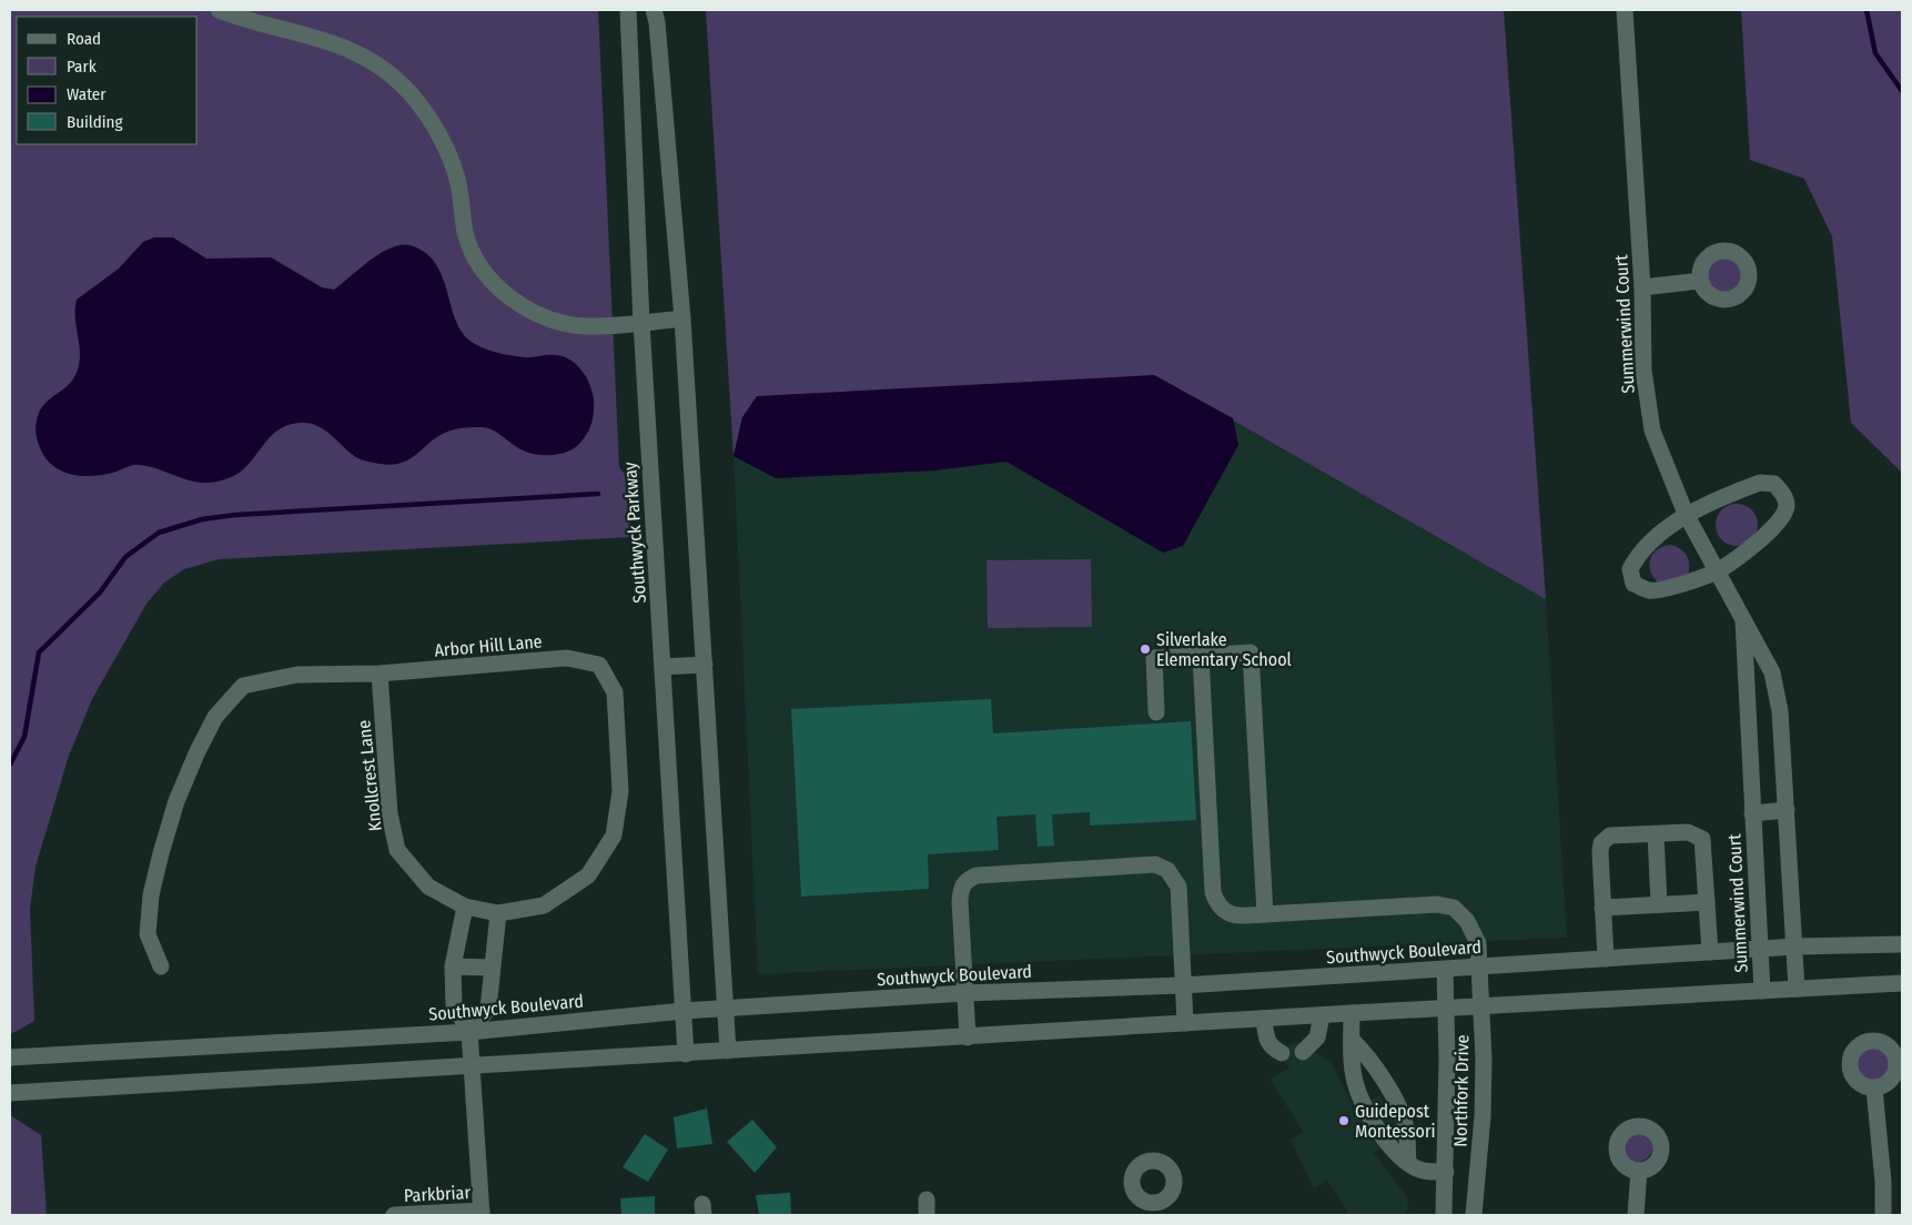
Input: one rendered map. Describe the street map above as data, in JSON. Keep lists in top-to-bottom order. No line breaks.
{"streets":{"street":["Summerwind Court","Southwyck Parkway","Arbor Hill Lane","Knollcrest Lane","Southwyck Boulevard","Northfork Drive","Parkbriar"]},"crossings":[["Summerwind Court","Southwyck Boulevard"],["Southwyck Parkway","Southwyck Boulevard"],["Arbor Hill Lane","Knollcrest Lane"],["Southwyck Boulevard","Northfork Drive"]],"places":["Silverlake Elementary School","Guidepost Montessori"],"legend":["Road","Park","Water","Building"]}
